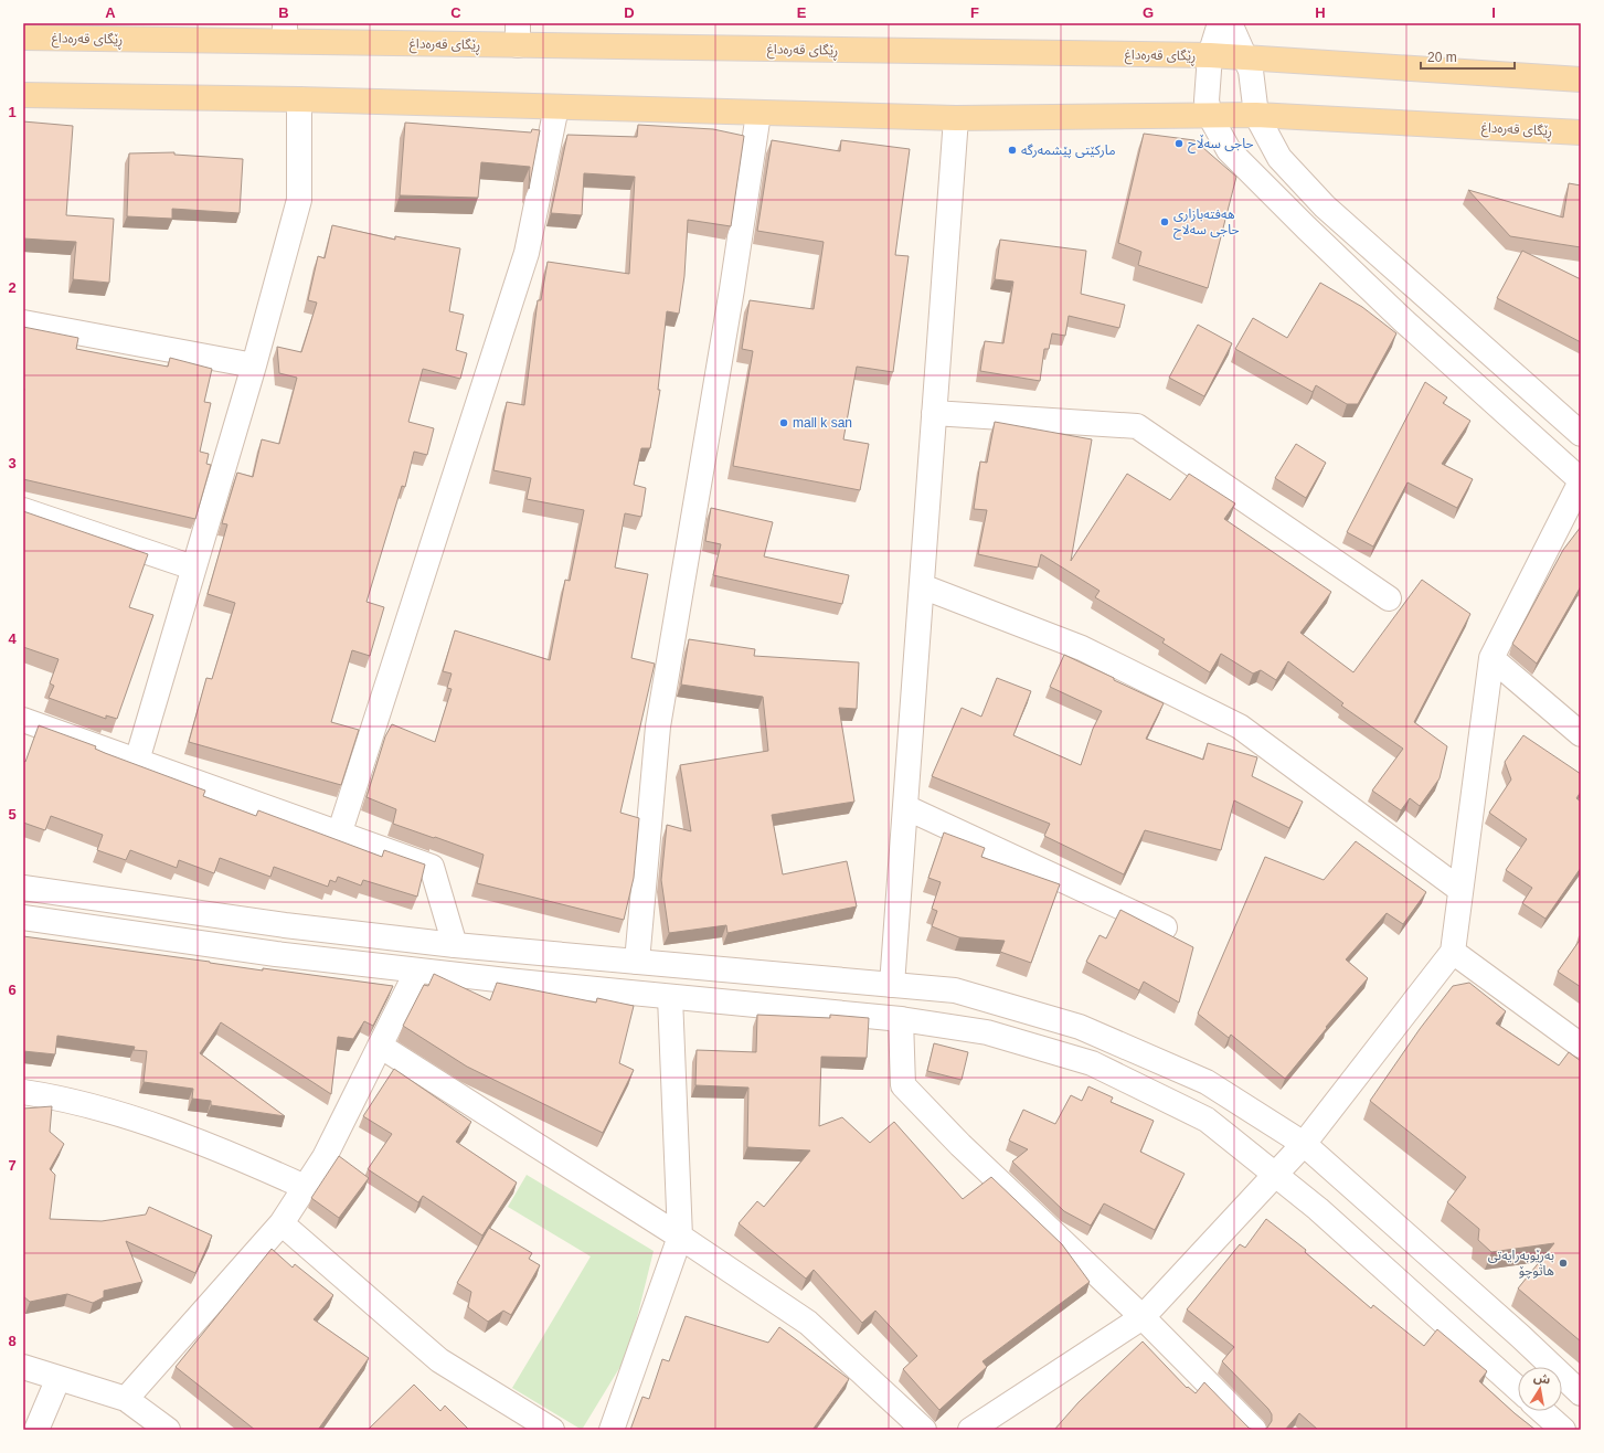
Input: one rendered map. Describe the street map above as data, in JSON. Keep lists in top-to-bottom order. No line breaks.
{"streets":{"main road":["ڕێگای قەرەداغ"]},"places":["حاجی سەڵاح","مارکێتی پێشمەرگە","هەفتەبازاری حاجی سەلاح","mall k san","بەڕێوبەرایەتی هاتوچۆ"],"scale_bar":"20 m","north":"top","grid":{"columns":["A","B","C","D","E","F","G","H","I"],"rows":["1","2","3","4","5","6","7","8"]}}
